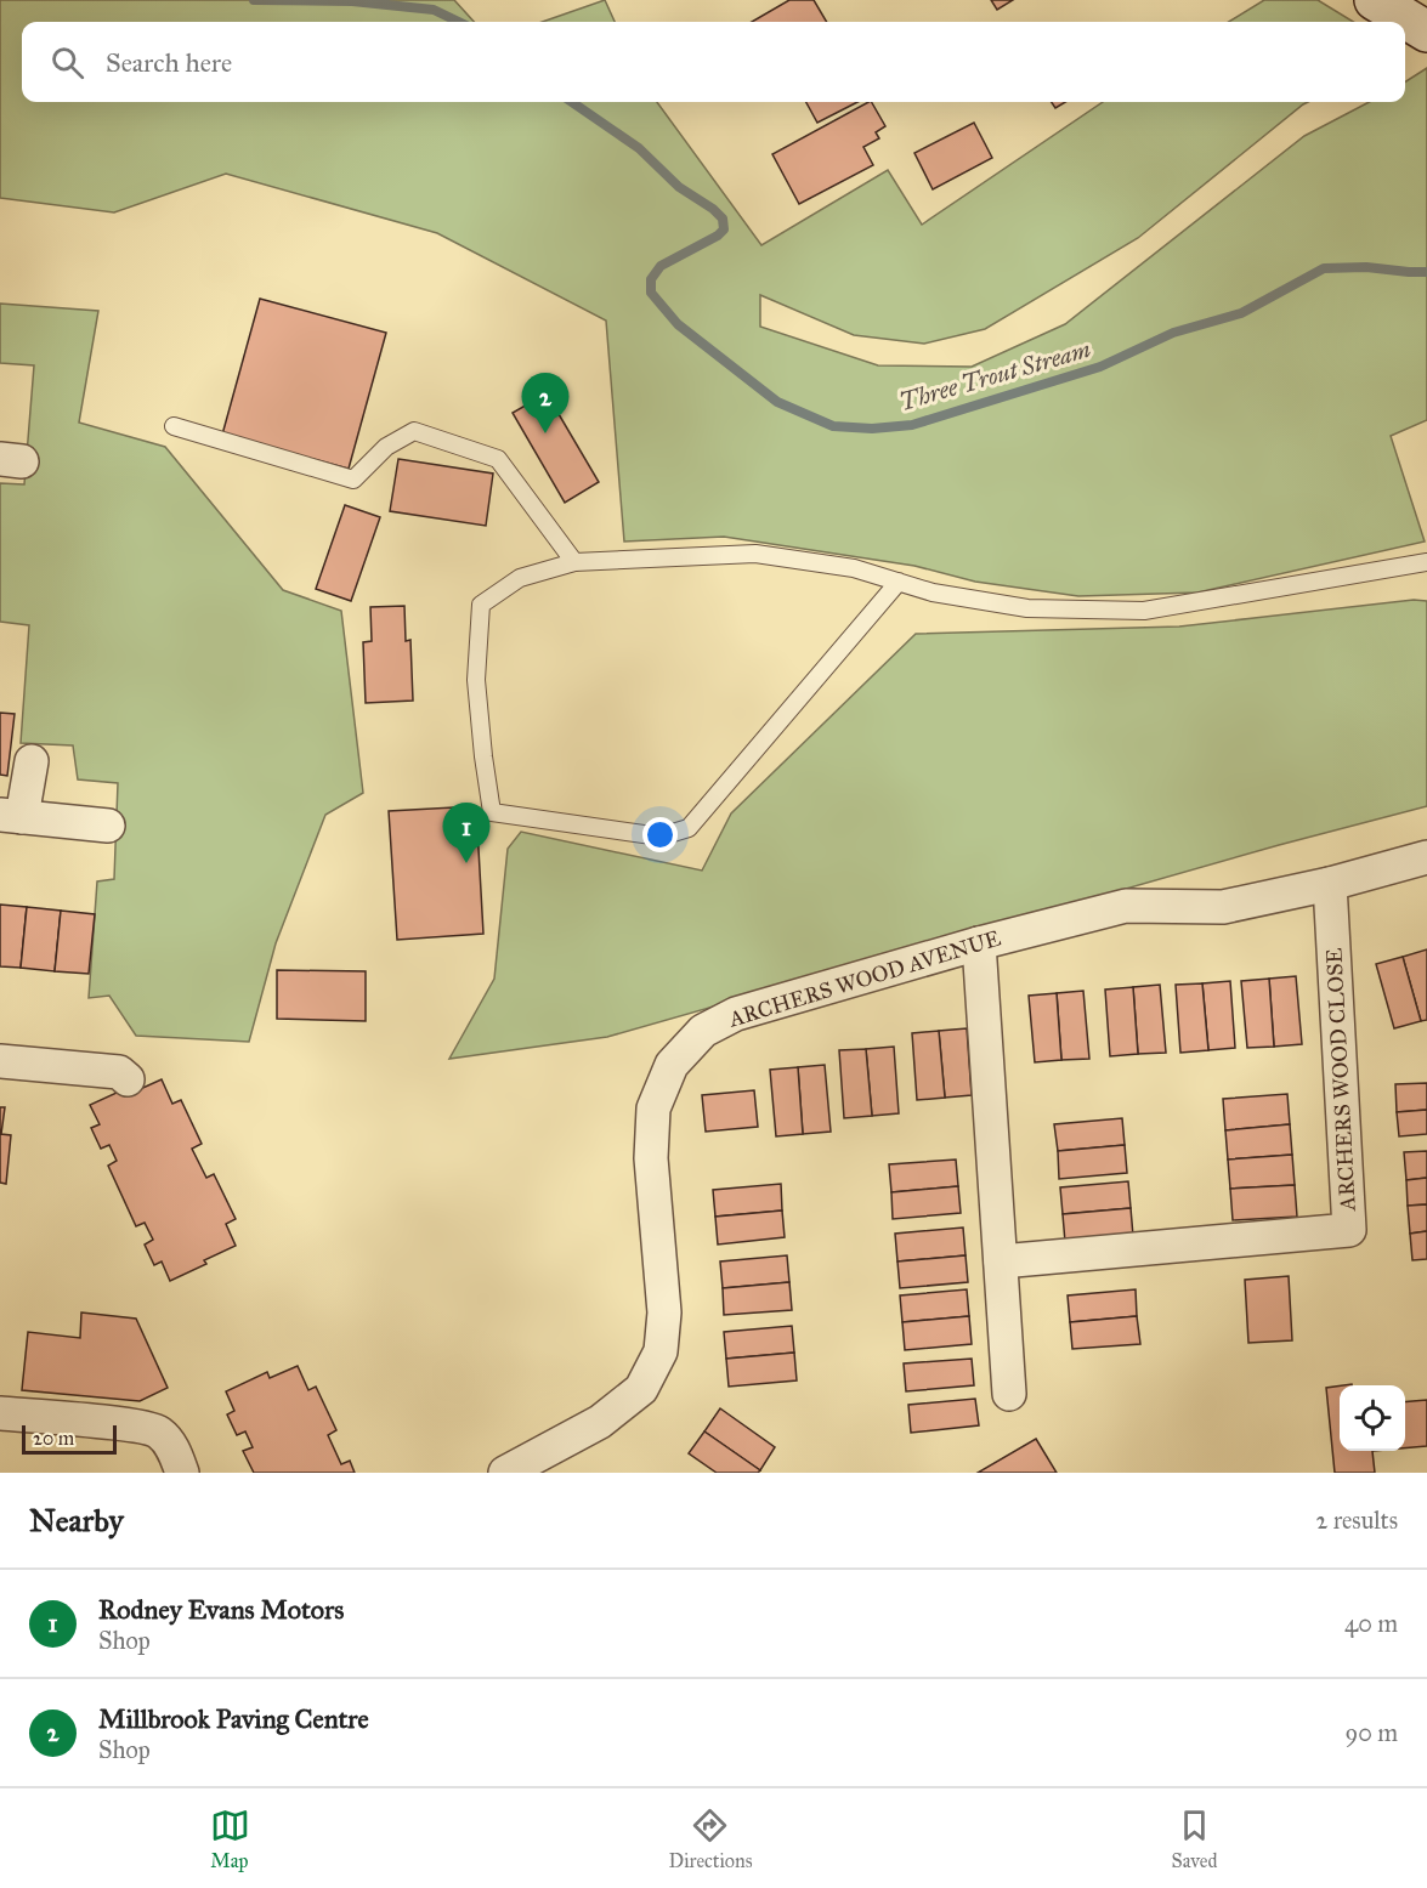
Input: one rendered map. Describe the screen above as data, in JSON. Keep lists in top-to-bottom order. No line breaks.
{"streets":{"street":["ARCHERS WOOD AVENUE","ARCHERS WOOD CLOSE"]},"crossings":[["ARCHERS WOOD AVENUE","ARCHERS WOOD CLOSE"]],"water":["Three Trout Stream"],"scale_bar":"20 m","page":{"search":"Search here","pins":["2","1"],"scale":"20 m","heading":["Nearby","2 results"],"list":[{"mark":"1","name":"Rodney Evans Motors","note":"Shop","value":"40 m"},{"mark":"2","name":"Millbrook Paving Centre","note":"Shop","value":"90 m"}],"nav":["Map","Directions","Saved"]}}
